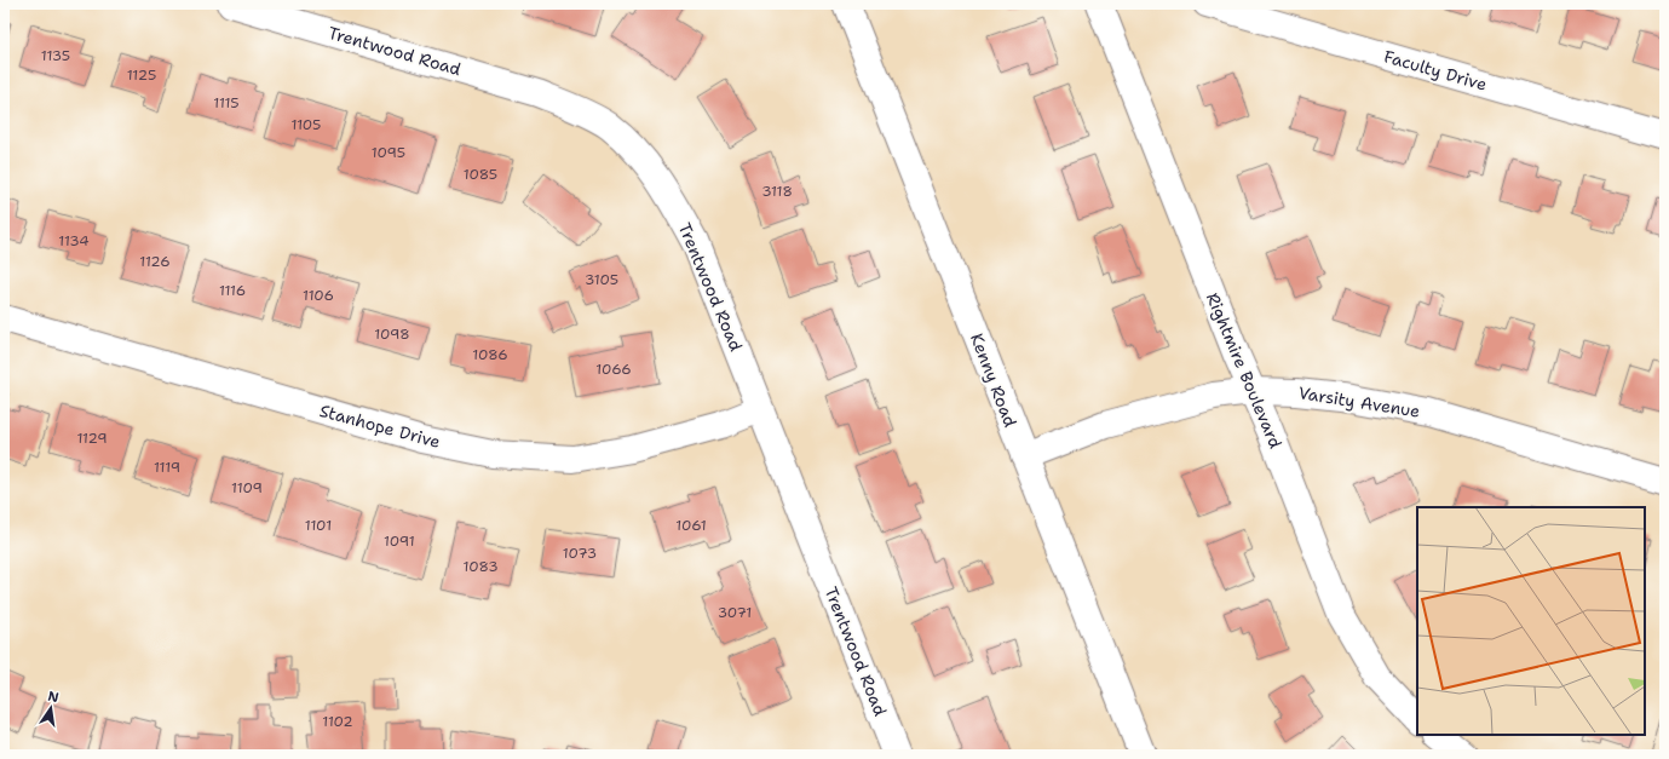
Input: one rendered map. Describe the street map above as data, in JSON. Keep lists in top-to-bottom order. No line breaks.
{"streets":{"street":["Trentwood Road","Faculty Drive","Rightmire Boulevard","Kenny Road","Varsity Avenue","Stanhope Drive"]},"crossings":[["Trentwood Road","Stanhope Drive"],["Rightmire Boulevard","Varsity Avenue"],["Kenny Road","Varsity Avenue"]],"house_numbers":["1135","1125","1115","1105","1095","1085","3118","1134","1126","3105","1116","1106","1098","1086","1066","1129","1119","1109","1101","1061","1091","1073","1083","3071","1102"],"north":"top"}
